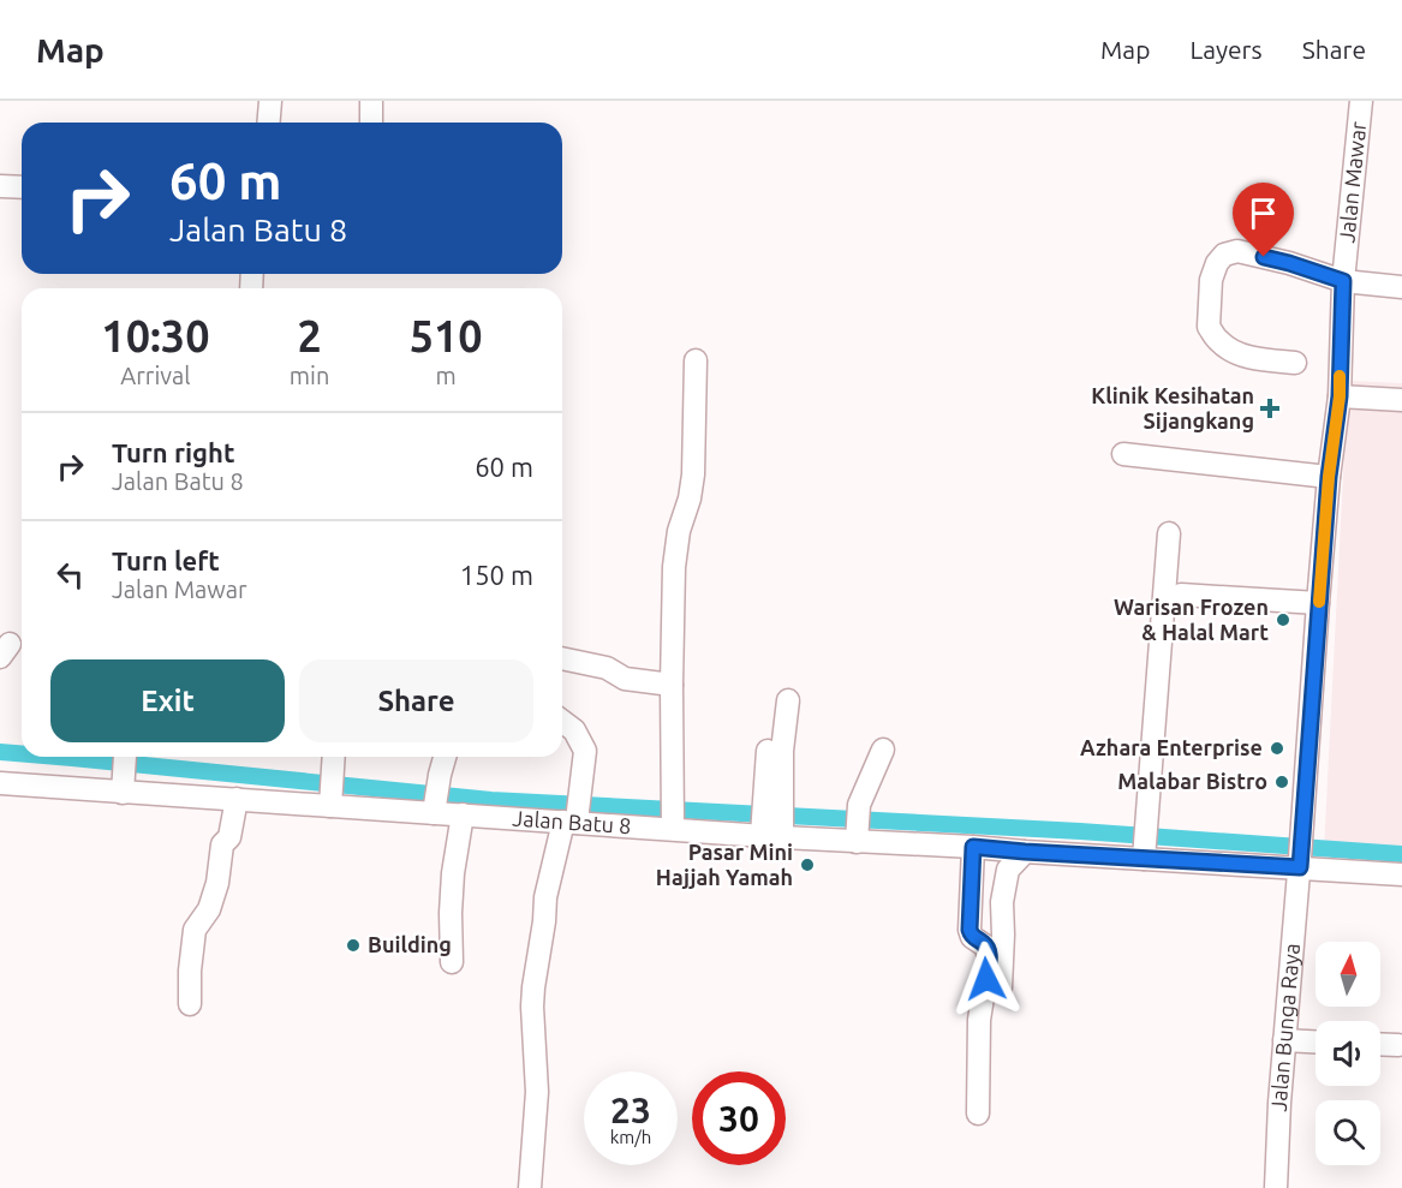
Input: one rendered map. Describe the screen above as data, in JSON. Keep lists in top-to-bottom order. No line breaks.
{"streets":{"street":["Jalan Mawar","Jalan Batu 8","Jalan Bunga Raya"]},"crossings":[["Jalan Mawar","Jalan Batu 8"],["Jalan Mawar","Jalan Bunga Raya"],["Jalan Batu 8","Jalan Bunga Raya"]],"places":{"health":["Klinik Kesihatan Sijangkang"],"other":["Warisan Frozen & Halal Mart","Azhara Enterprise","Malabar Bistro","Pasar Mini Hajjah Yamah","Building"]},"north":"top","page":{"header":"Map","nav":["Map","Layers","Share"],"turn":["60 m","Jalan Batu 8"],"eta":["10:30","Arrival","2","min","510","m"],"list":[{"name":"Turn right","note":"Jalan Batu 8","value":"60 m"},{"name":"Turn left","note":"Jalan Mawar","value":"150 m"}],"buttons":["Exit","Share"],"speed":"23 km/h","limit":"30"}}
